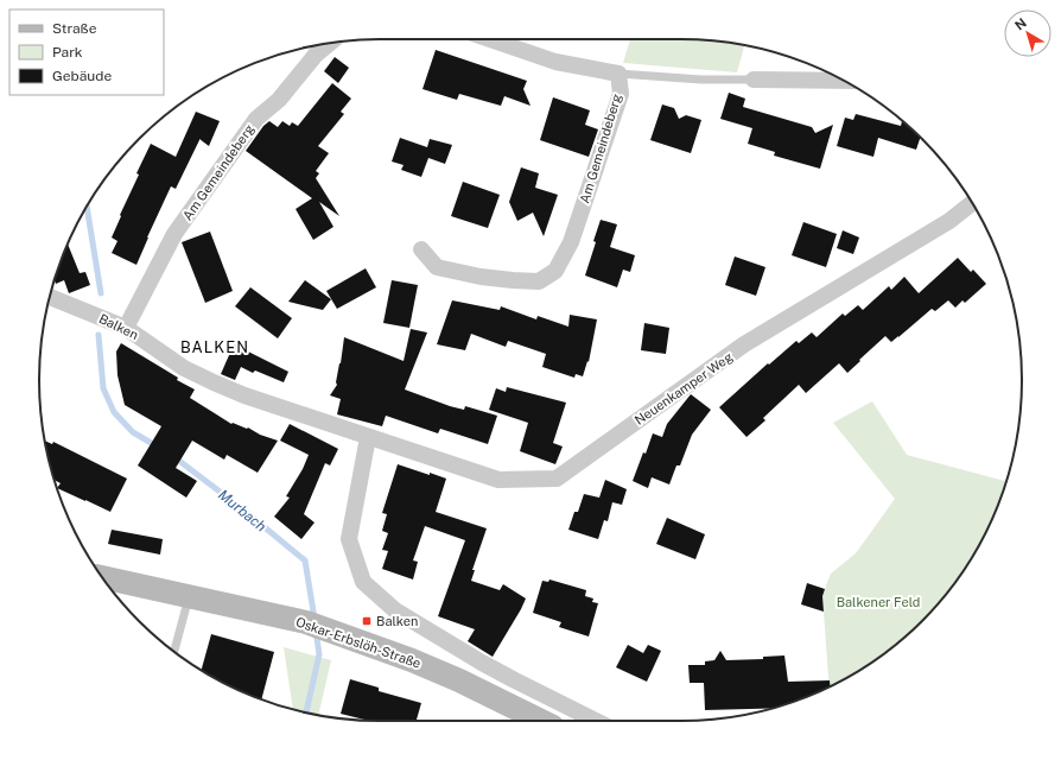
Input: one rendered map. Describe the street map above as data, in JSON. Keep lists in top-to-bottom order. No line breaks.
{"streets":{"main road":["Oskar-Erbslöh-Straße"],"street":["Am Gemeindeberg","Balken","Neuenkamper Weg"]},"crossings":[["Am Gemeindeberg","Balken"],["Balken","Neuenkamper Weg"]],"districts":["BALKEN"],"water":["Murbach"],"parks":["Balkener Feld"],"places":{"transit":["Balken"]},"legend":["Straße","Park","Gebäude"],"north":"top left"}
